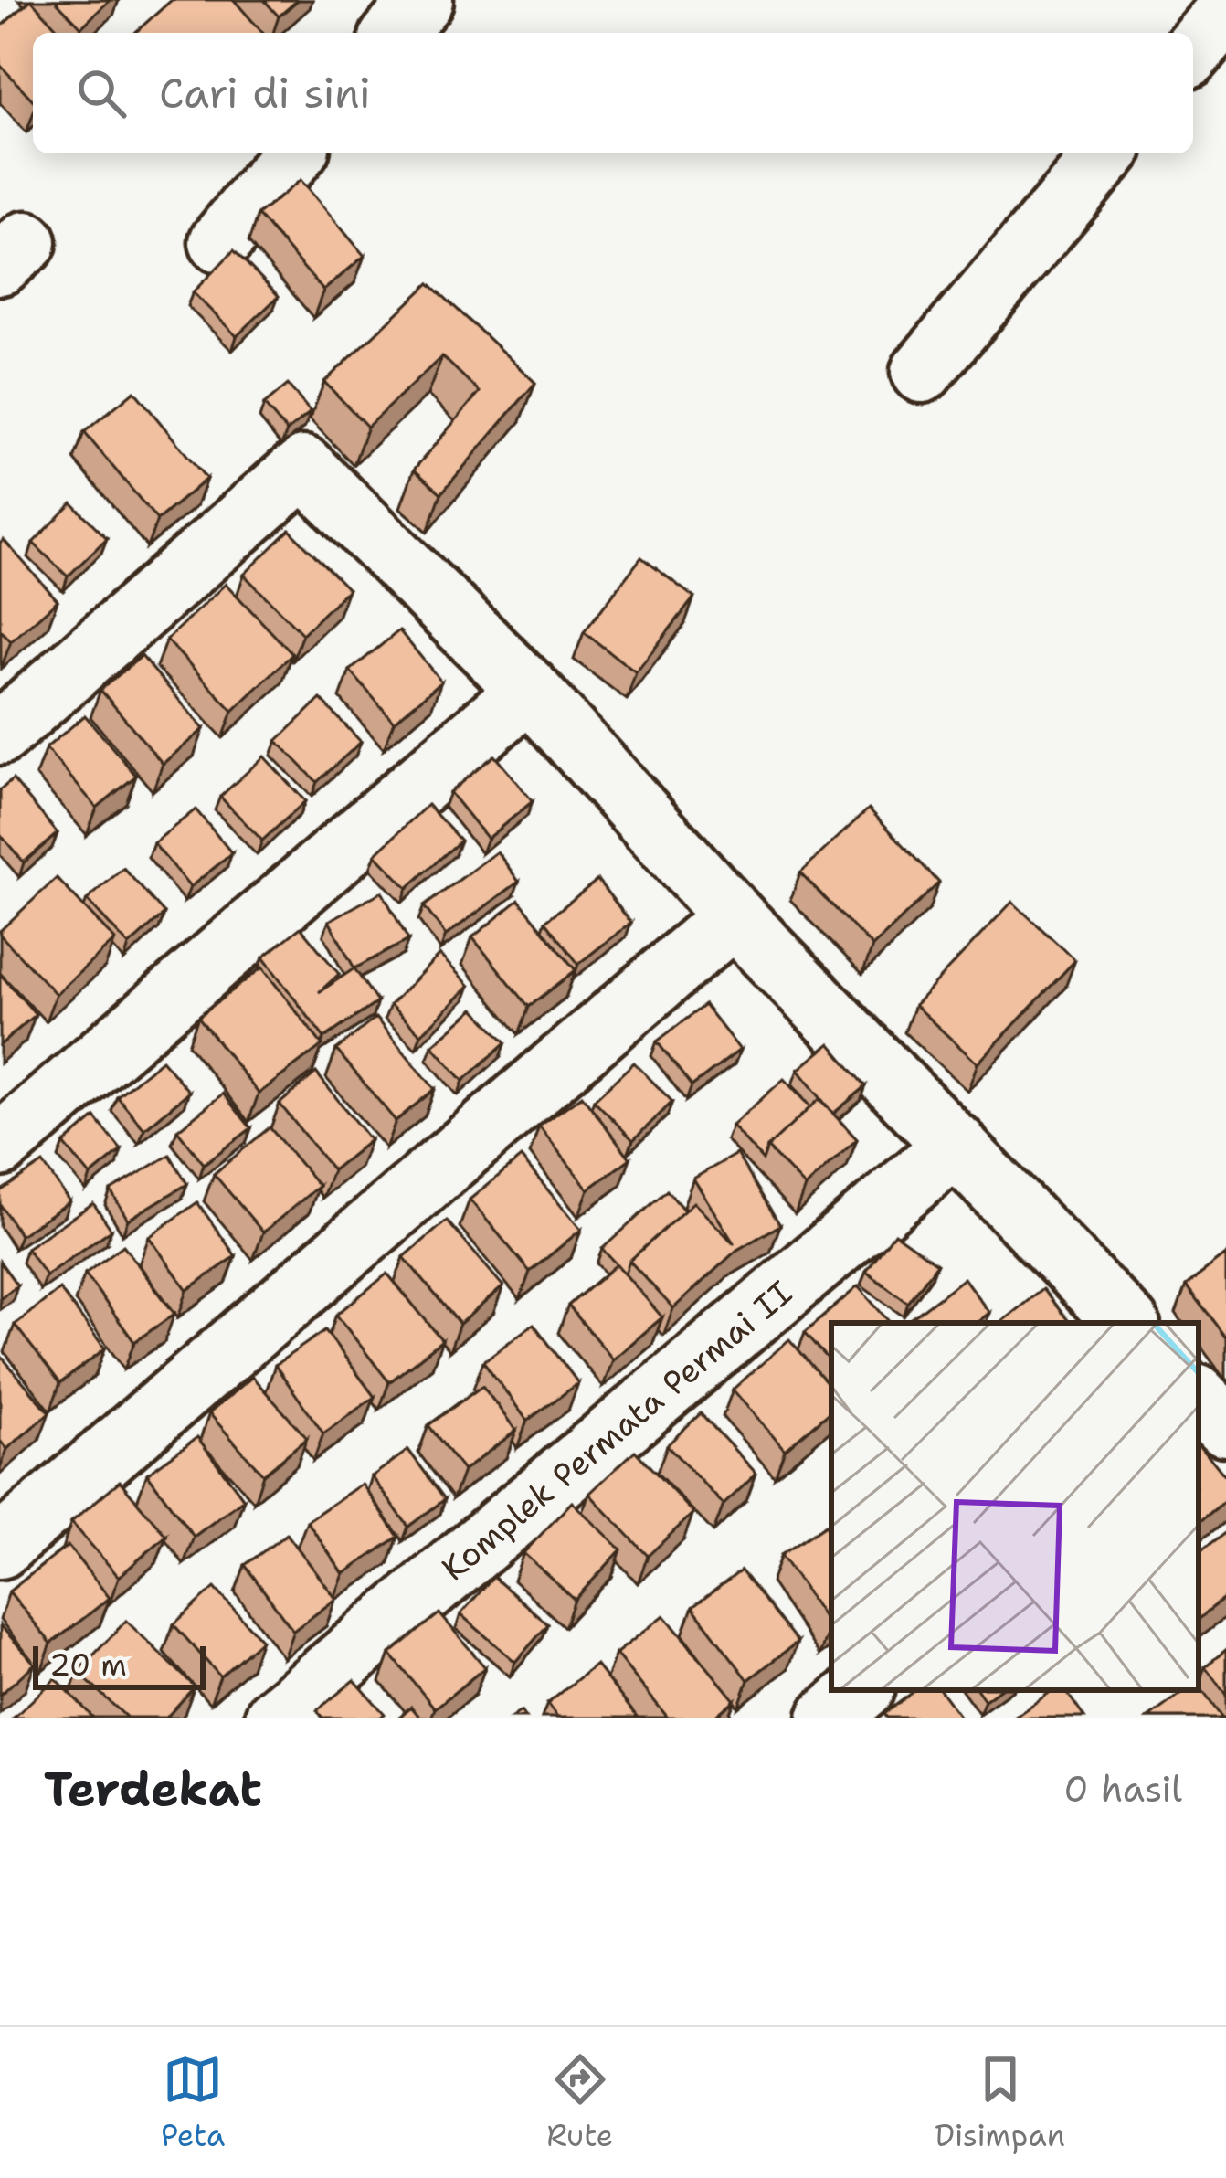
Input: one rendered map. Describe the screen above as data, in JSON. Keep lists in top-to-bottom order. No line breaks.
{"streets":{"street":["Komplek Permata Permai II"]},"scale_bar":"20 m","page":{"search":"Cari di sini","scale":"20 m","heading":["Terdekat","0 hasil"],"nav":["Peta","Rute","Disimpan"]}}
